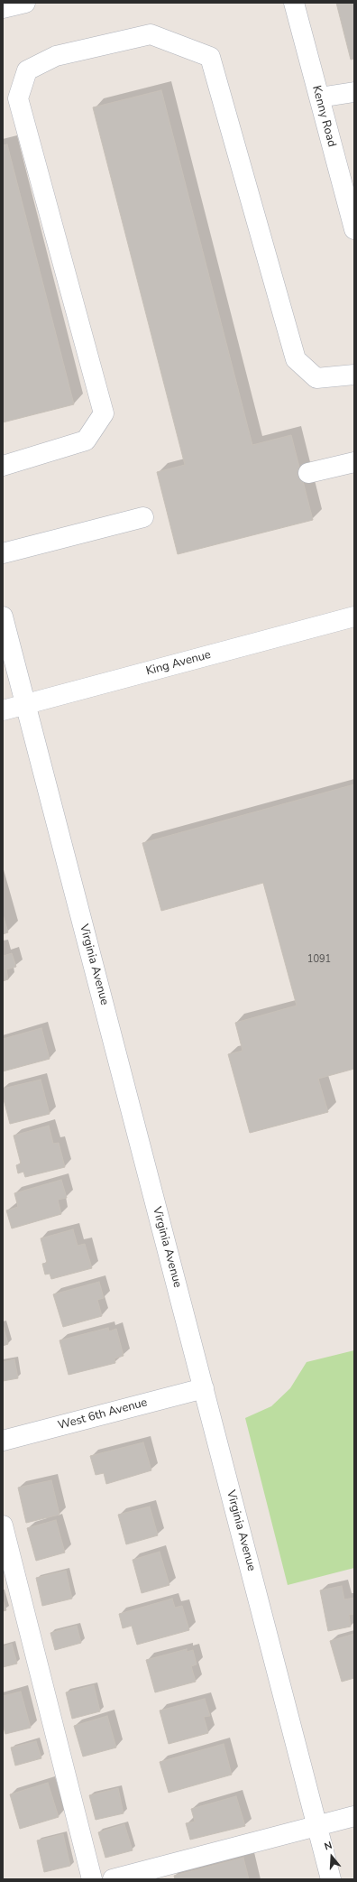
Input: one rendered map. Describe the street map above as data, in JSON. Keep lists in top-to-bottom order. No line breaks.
{"streets":{"street":["Kenny Road","King Avenue","Virginia Avenue","West 6th Avenue"]},"crossings":[["King Avenue","Virginia Avenue"],["Virginia Avenue","West 6th Avenue"]],"house_numbers":["1091"],"north":"top"}
